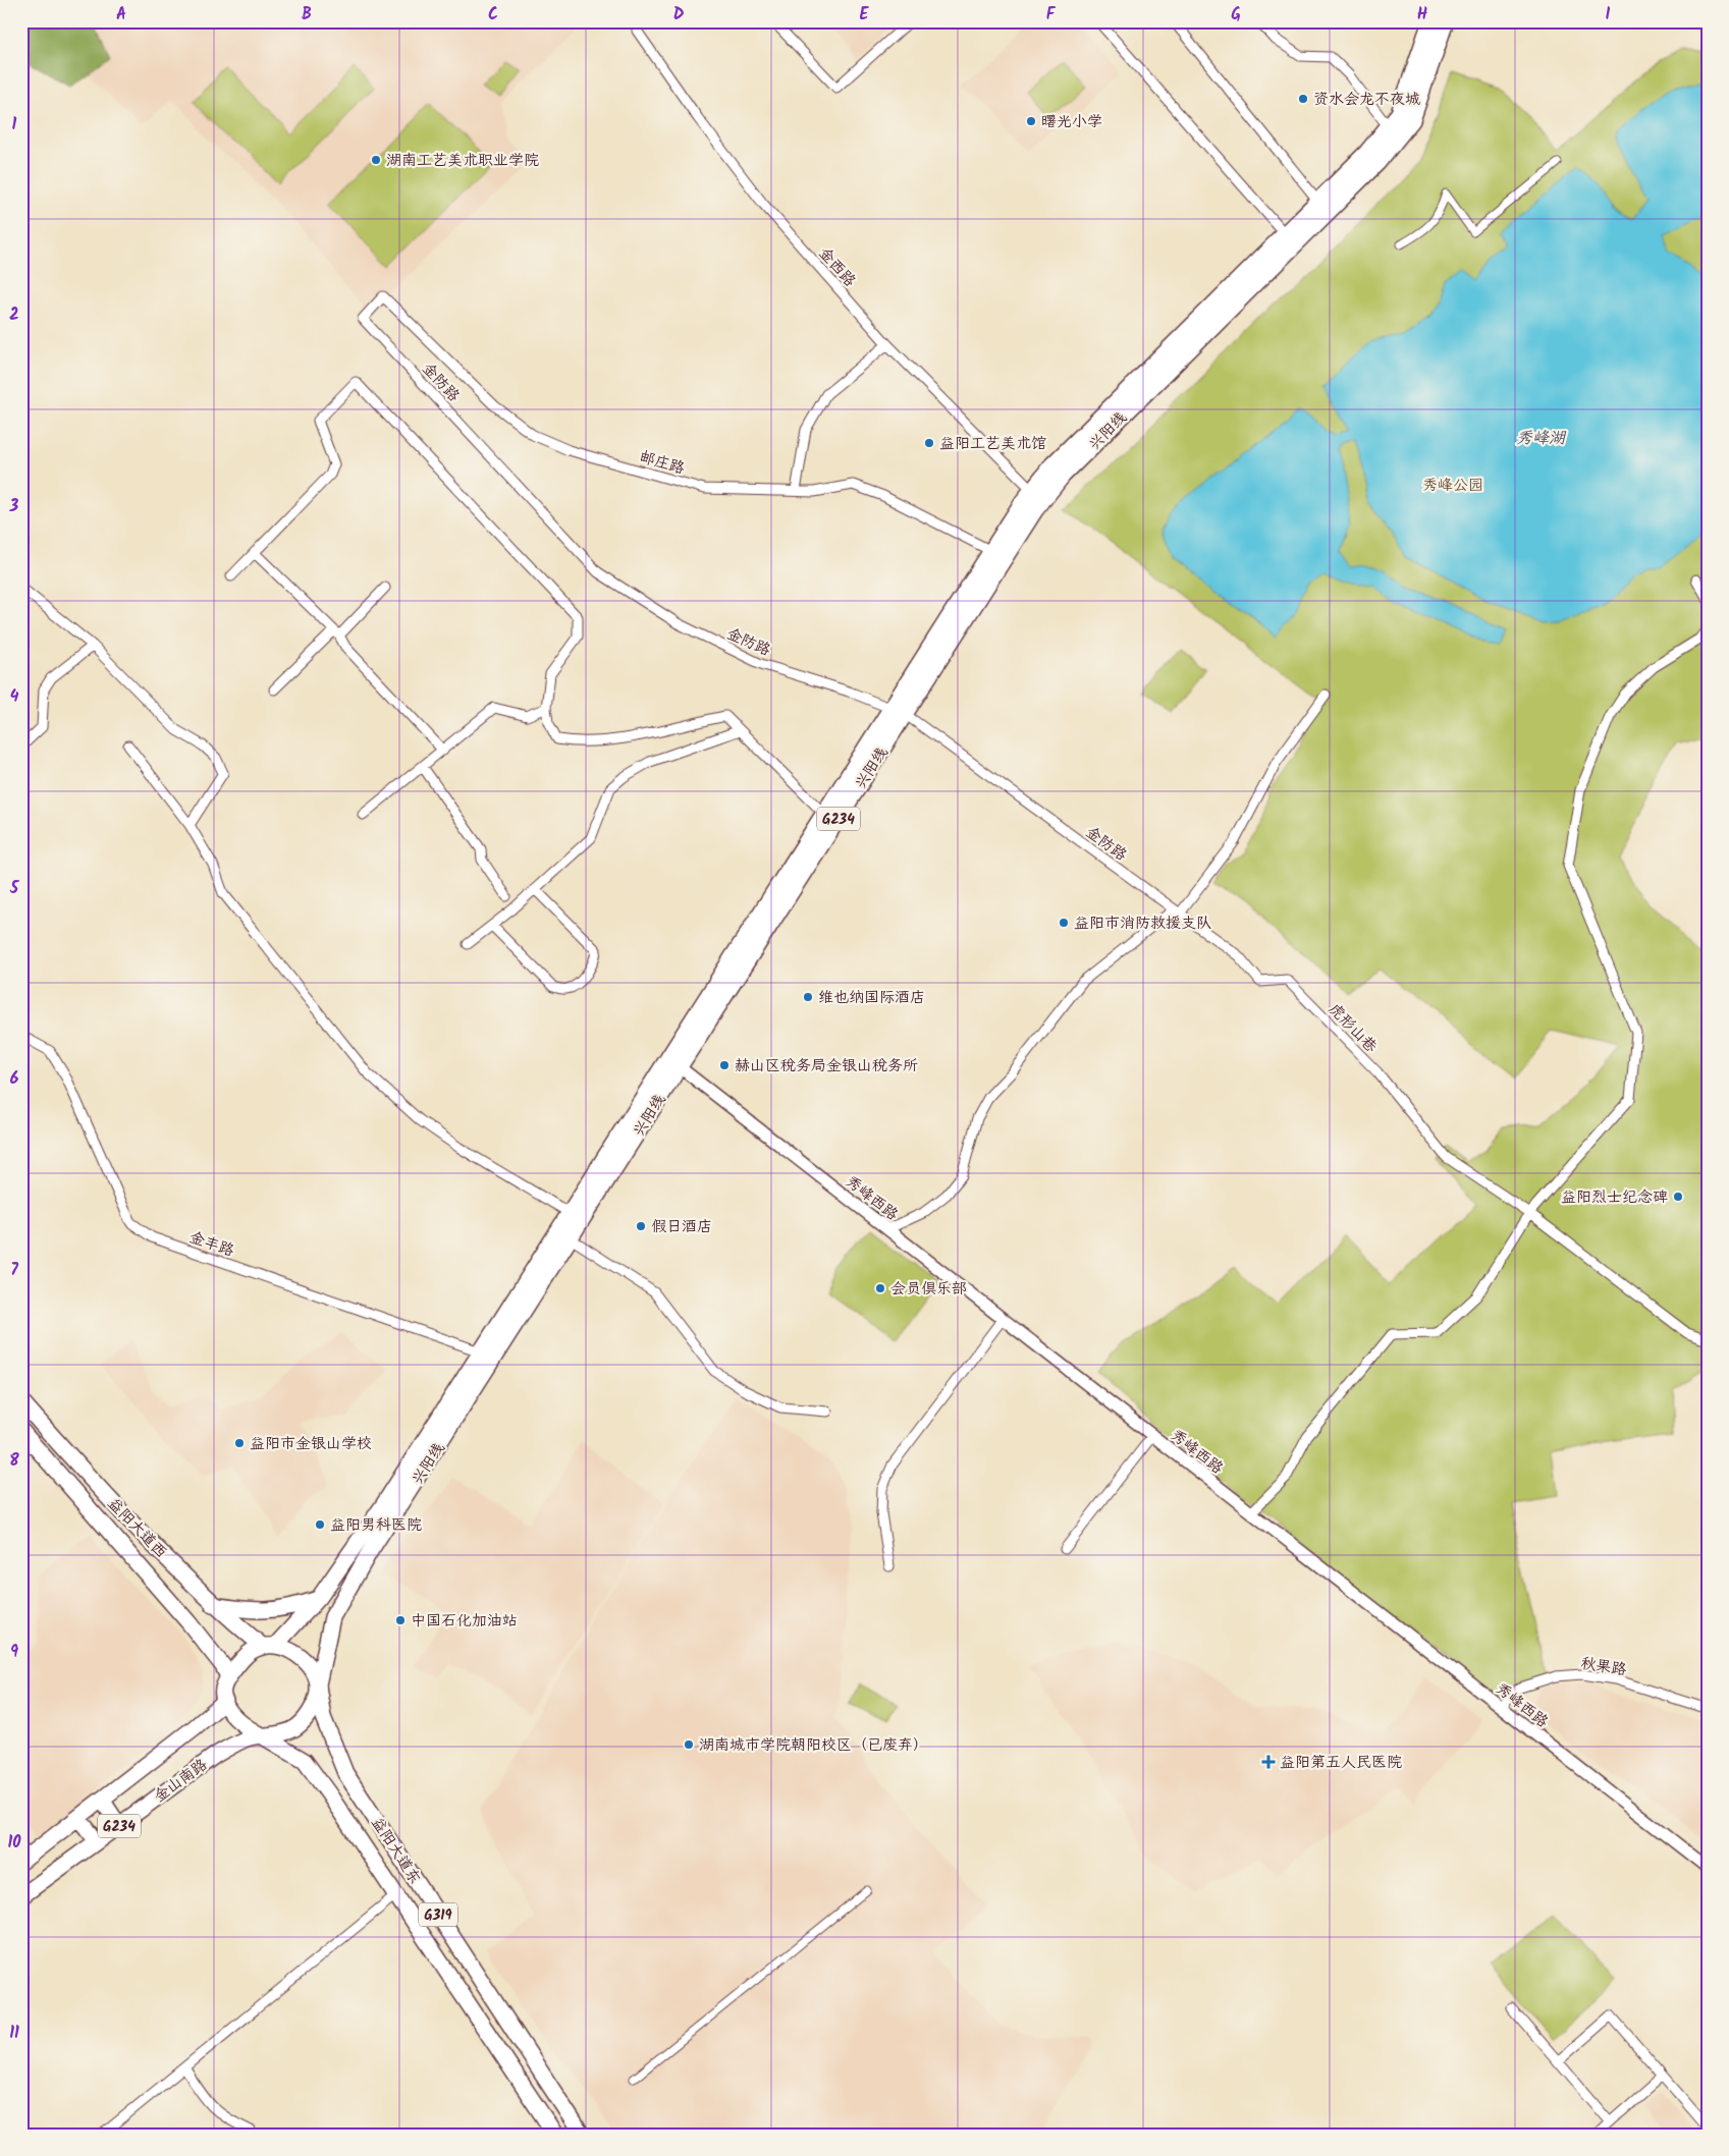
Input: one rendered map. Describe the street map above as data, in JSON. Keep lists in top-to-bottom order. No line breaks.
{"streets":{"main road":["兴阳线","G234","益阳大道西","金山南路","益阳大道东","G319"],"street":["金西路","金防路","邮庄路","虎形山巷","秀峰西路","金丰路","秋果路"]},"crossings":[["金西路","兴阳线"],["金防路","兴阳线"],["金防路","邮庄路"],["金防路","虎形山巷"],["兴阳线","邮庄路"],["兴阳线","G234"],["兴阳线","秀峰西路"],["兴阳线","金丰路"],["兴阳线","益阳大道西"],["兴阳线","金山南路"],["兴阳线","益阳大道东"],["兴阳线","G319"],["G234","益阳大道西"],["G234","金山南路"],["G234","益阳大道东"],["G234","G319"],["秀峰西路","秋果路"],["益阳大道西","金山南路"],["益阳大道西","益阳大道东"],["益阳大道西","G319"],["金山南路","益阳大道东"],["金山南路","G319"],["益阳大道东","G319"]],"water":["秀峰湖"],"parks":["秀峰公园"],"places":{"other":["资水会龙不夜城","曙光小学","湖南工艺美术职业学院","益阳工艺美术馆","益阳市消防救援支队","维也纳国际酒店","赫山区税务局金银山税务所","益阳烈士纪念碑","假日酒店","会员俱乐部","益阳市金银山学校","益阳男科医院","中国石化加油站","湖南城市学院朝阳校区（已废弃）"],"health":["益阳第五人民医院"]},"grid":{"columns":["A","B","C","D","E","F","G","H","I"],"rows":["1","2","3","4","5","6","7","8","9","10","11"]}}
